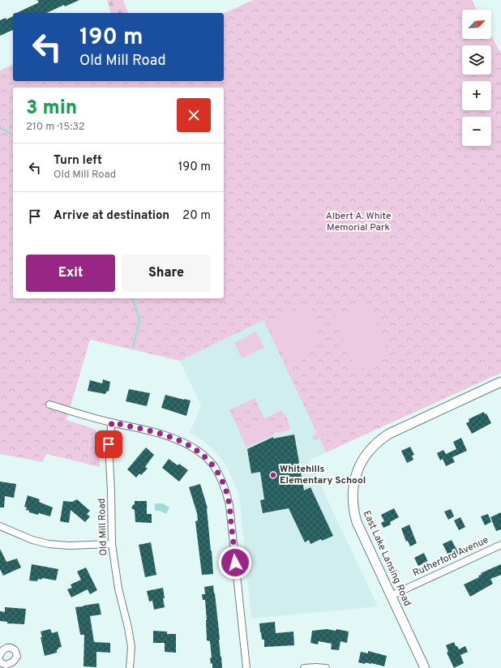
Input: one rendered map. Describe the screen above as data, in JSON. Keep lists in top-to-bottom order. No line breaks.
{"streets":{"main road":["East Lake Lansing Road"],"street":["Old Mill Road","Rutherford Avenue"]},"crossings":[["Rutherford Avenue","East Lake Lansing Road"]],"parks":["Albert A. White Memorial Park"],"places":["Whitehills Elementary School"],"north":"top right","page":{"map_buttons":["+","−"],"turn":["190 m","Old Mill Road"],"heading":["3 min","210 m · 15:32"],"list":[{"name":"Turn left","note":"Old Mill Road","value":"190 m"},{"name":"Arrive at destination","value":"20 m"}],"buttons":["Exit","Share"]}}
